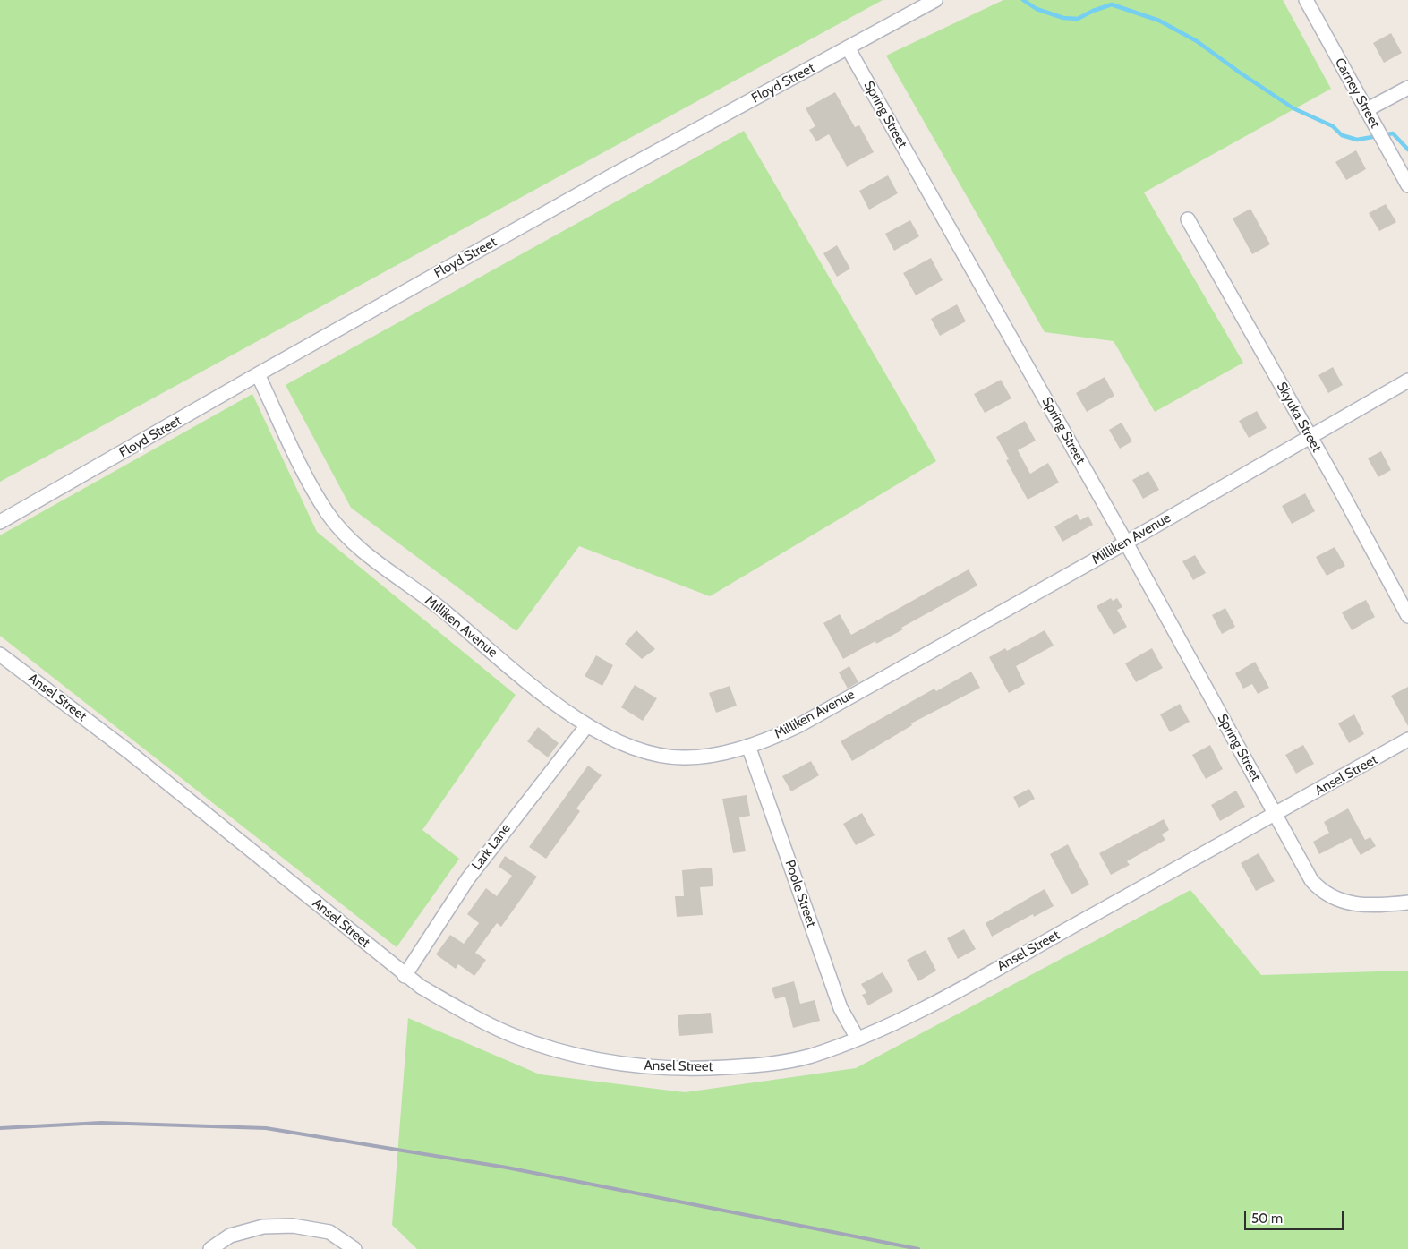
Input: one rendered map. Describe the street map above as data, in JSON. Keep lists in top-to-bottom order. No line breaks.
{"streets":{"street":["Floyd Street","Carney Street","Spring Street","Skyuka Street","Milliken Avenue","Ansel Street","Lark Lane","Poole Street"]},"crossings":[["Floyd Street","Spring Street"],["Floyd Street","Milliken Avenue"],["Spring Street","Milliken Avenue"],["Spring Street","Ansel Street"],["Skyuka Street","Milliken Avenue"],["Milliken Avenue","Lark Lane"],["Milliken Avenue","Poole Street"],["Ansel Street","Lark Lane"],["Ansel Street","Poole Street"]],"scale_bar":"50 m"}
